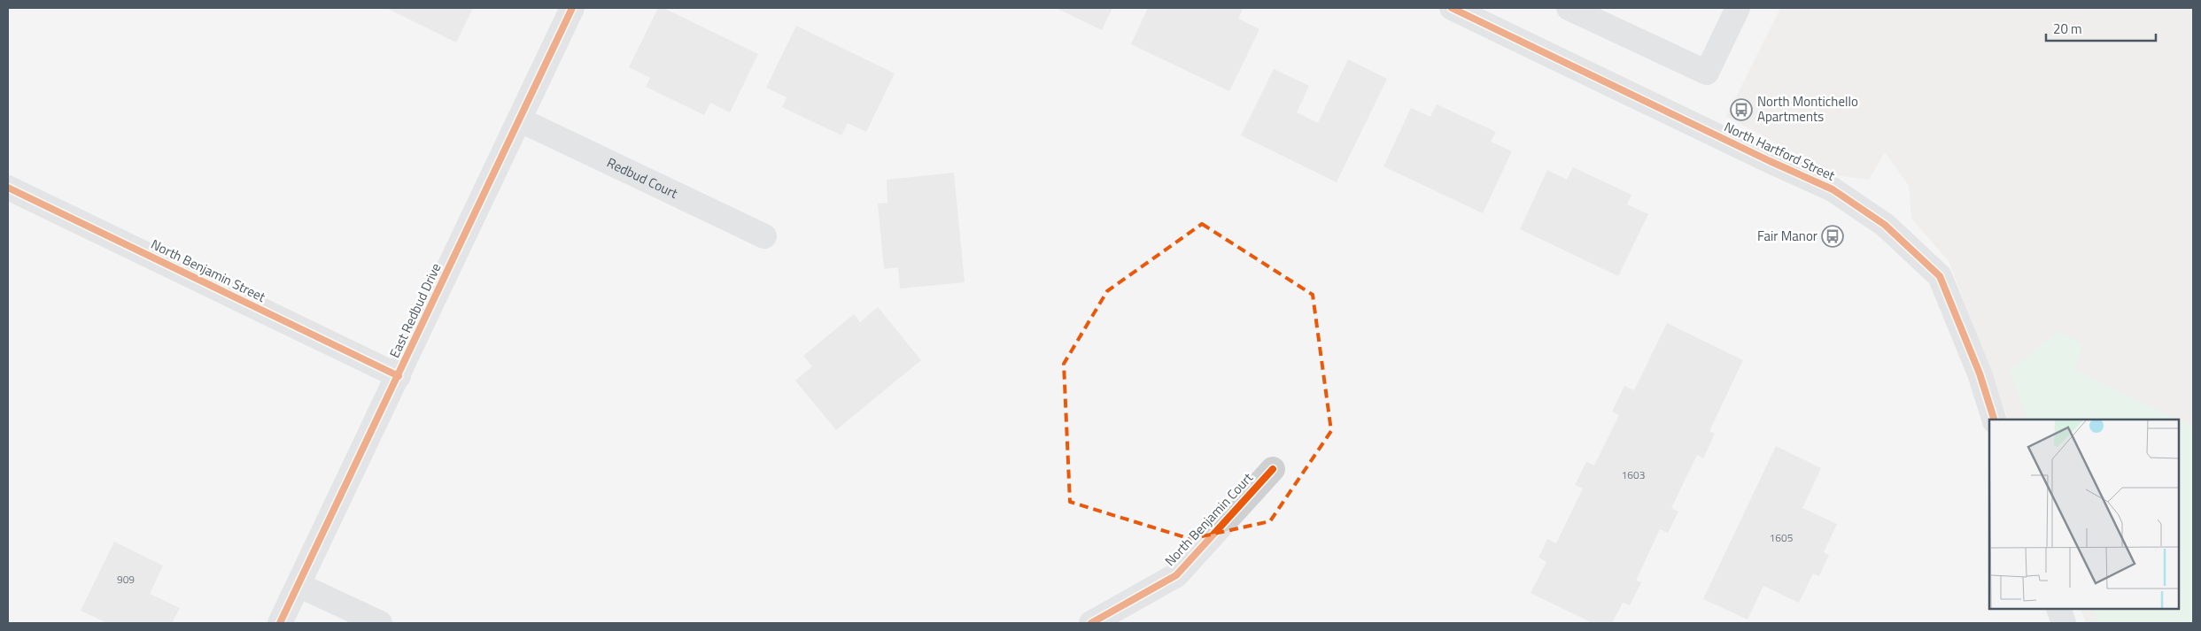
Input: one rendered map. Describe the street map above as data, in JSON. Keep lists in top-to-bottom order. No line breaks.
{"streets":{"street":["North Hartford Street","Redbud Court","North Benjamin Street","East Redbud Drive","North Benjamin Court"]},"crossings":[["Redbud Court","East Redbud Drive"],["North Benjamin Street","East Redbud Drive"]],"places":{"bus stop":["North Montichello Apartments","Fair Manor"]},"house_numbers":["1603","1605","909"],"scale_bar":"20 m"}
